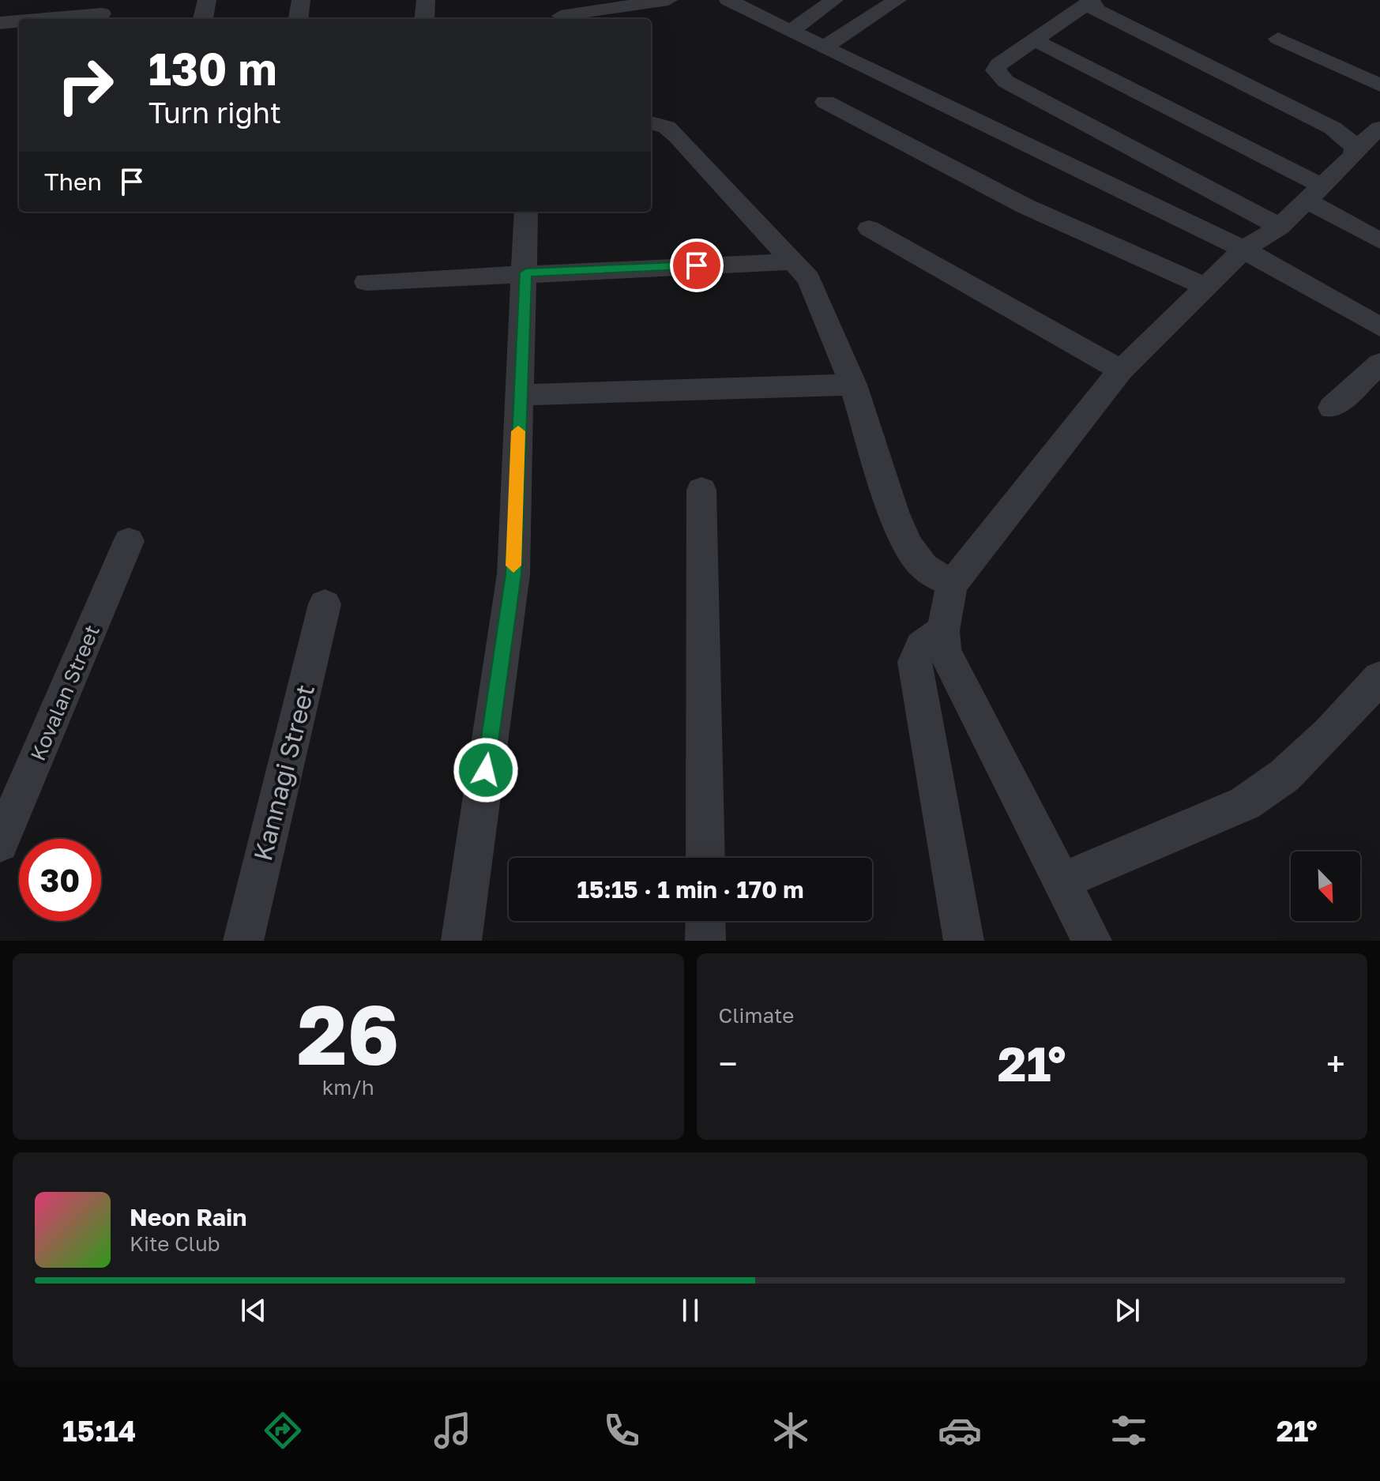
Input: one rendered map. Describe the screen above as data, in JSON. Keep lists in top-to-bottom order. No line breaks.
{"streets":{"street":["Kovalan Street","Kannagi Street"]},"north":"bottom right","page":{"turn":["130 m","Turn right"],"then":"Then","limit":"30","trip":"15:15 · 1 min · 170 m","tile":[["26","km/h"],"Climate"],"heat":["−","21°","+"],"song":["Neon Rain","Kite Club"],"tabs":["15:14","21°"]}}
